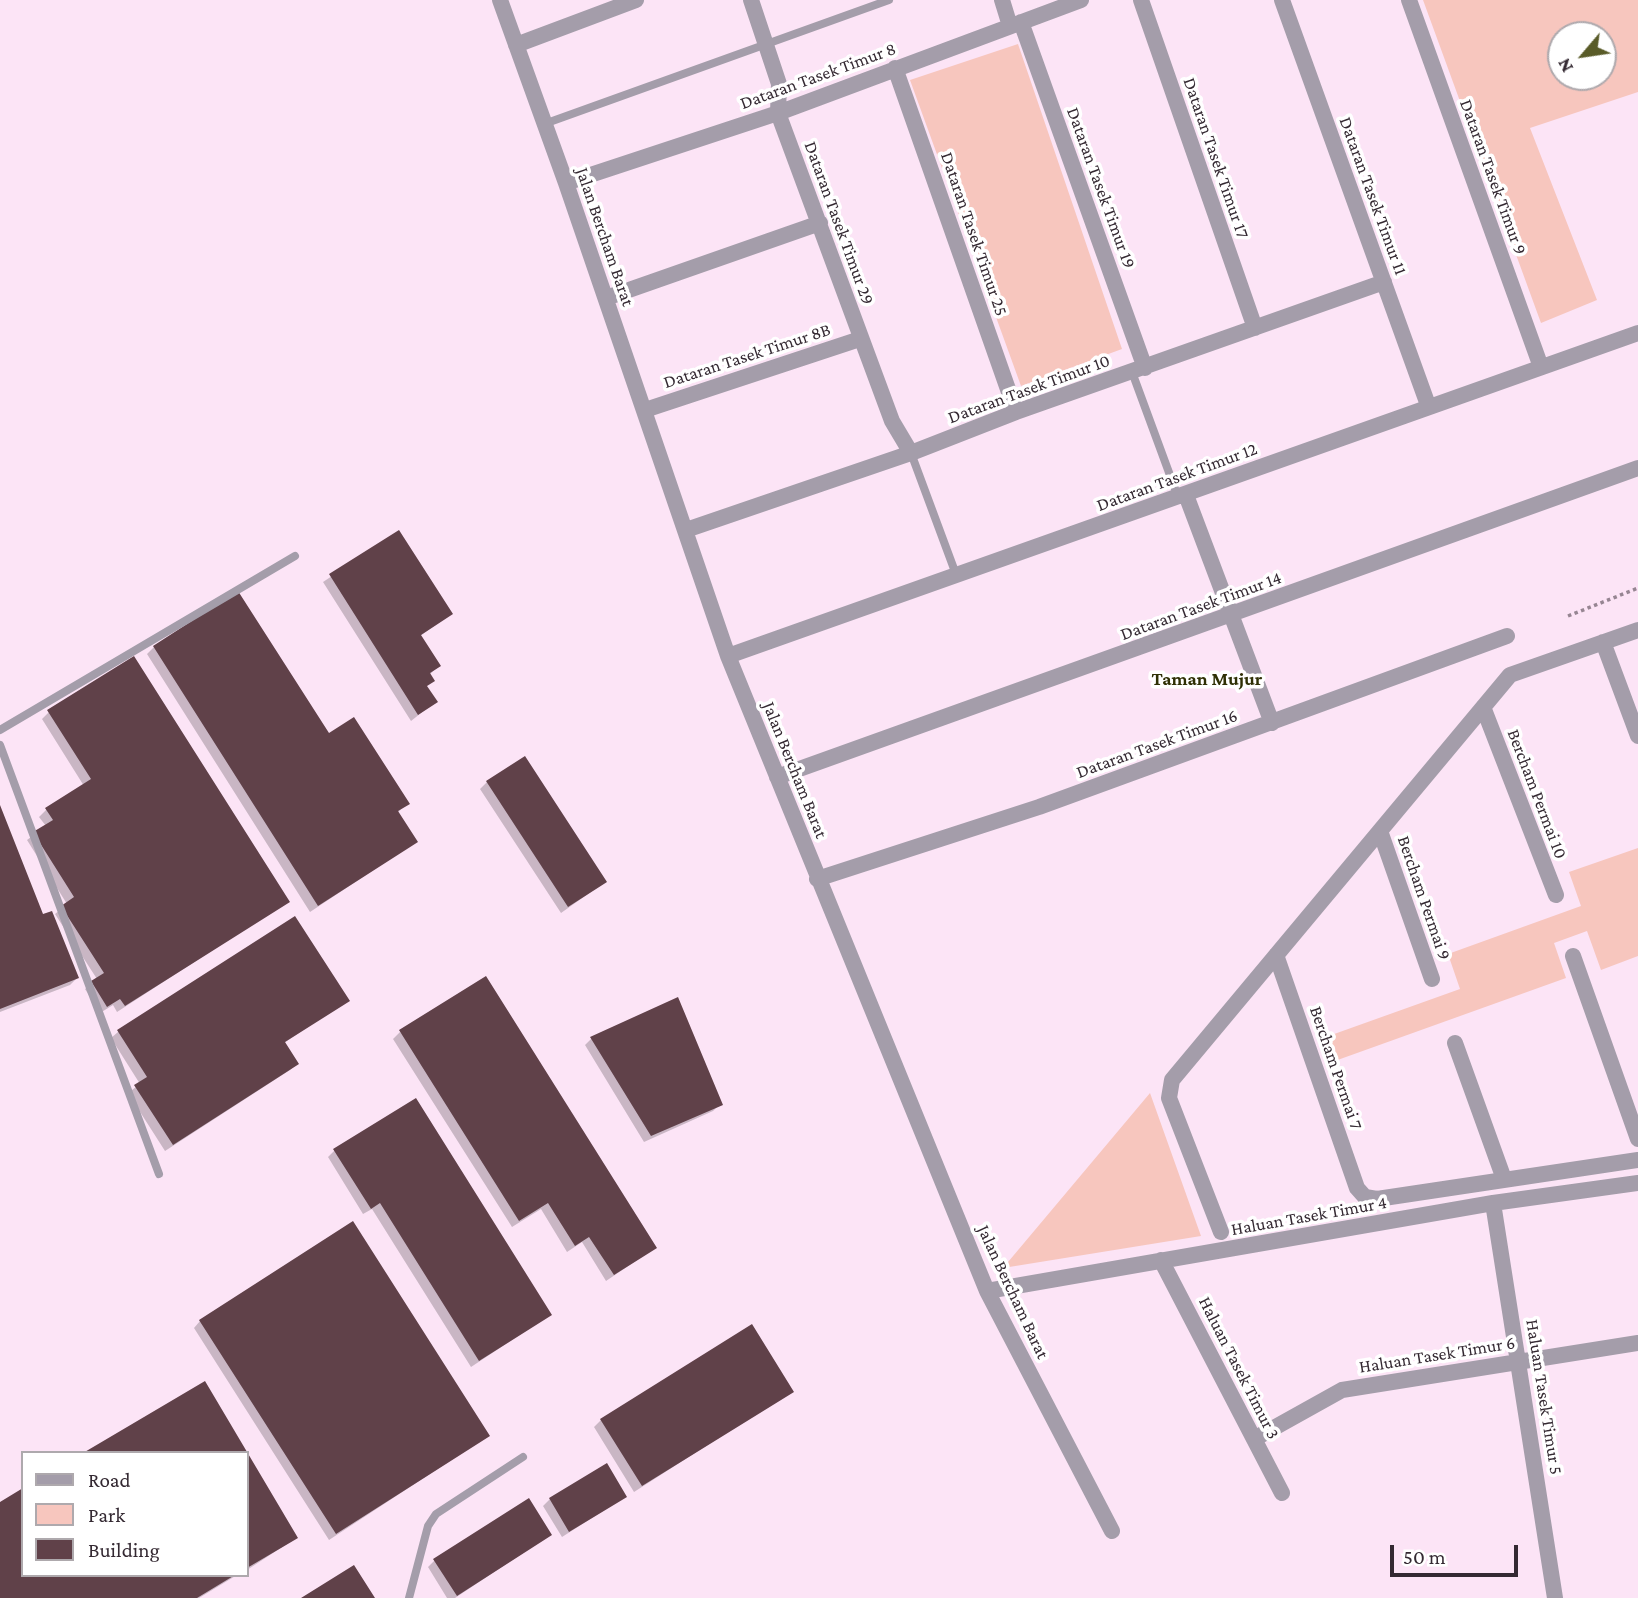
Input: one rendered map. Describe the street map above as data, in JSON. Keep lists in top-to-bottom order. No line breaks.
{"streets":{"street":["Dataran Tasek Timur 8","Dataran Tasek Timur 17","Dataran Tasek Timur 9","Dataran Tasek Timur 19","Dataran Tasek Timur 11","Dataran Tasek Timur 29","Dataran Tasek Timur 25","Jalan Bercham Barat","Dataran Tasek Timur 8B","Dataran Tasek Timur 10","Dataran Tasek Timur 12","Dataran Tasek Timur 14","Dataran Tasek Timur 16","Bercham Permai 10","Bercham Permai 9","Bercham Permai 7","Haluan Tasek Timur 4","Haluan Tasek Timur 6","Haluan Tasek Timur 3","Haluan Tasek Timur 5"]},"crossings":[["Dataran Tasek Timur 8","Dataran Tasek Timur 19"],["Dataran Tasek Timur 8","Dataran Tasek Timur 29"],["Dataran Tasek Timur 8","Dataran Tasek Timur 25"],["Dataran Tasek Timur 8","Jalan Bercham Barat"],["Dataran Tasek Timur 17","Dataran Tasek Timur 10"],["Dataran Tasek Timur 9","Dataran Tasek Timur 12"],["Dataran Tasek Timur 19","Dataran Tasek Timur 10"],["Dataran Tasek Timur 11","Dataran Tasek Timur 10"],["Dataran Tasek Timur 11","Dataran Tasek Timur 12"],["Dataran Tasek Timur 29","Dataran Tasek Timur 8B"],["Dataran Tasek Timur 29","Dataran Tasek Timur 10"],["Dataran Tasek Timur 25","Dataran Tasek Timur 10"],["Jalan Bercham Barat","Dataran Tasek Timur 8B"],["Jalan Bercham Barat","Dataran Tasek Timur 10"],["Jalan Bercham Barat","Dataran Tasek Timur 12"],["Jalan Bercham Barat","Dataran Tasek Timur 14"],["Jalan Bercham Barat","Dataran Tasek Timur 16"],["Jalan Bercham Barat","Haluan Tasek Timur 4"],["Haluan Tasek Timur 4","Haluan Tasek Timur 3"],["Haluan Tasek Timur 4","Haluan Tasek Timur 5"],["Haluan Tasek Timur 6","Haluan Tasek Timur 3"],["Haluan Tasek Timur 6","Haluan Tasek Timur 5"]],"districts":["Taman Mujur"],"legend":["Road","Park","Building"],"scale_bar":"50 m","north":"bottom left"}
